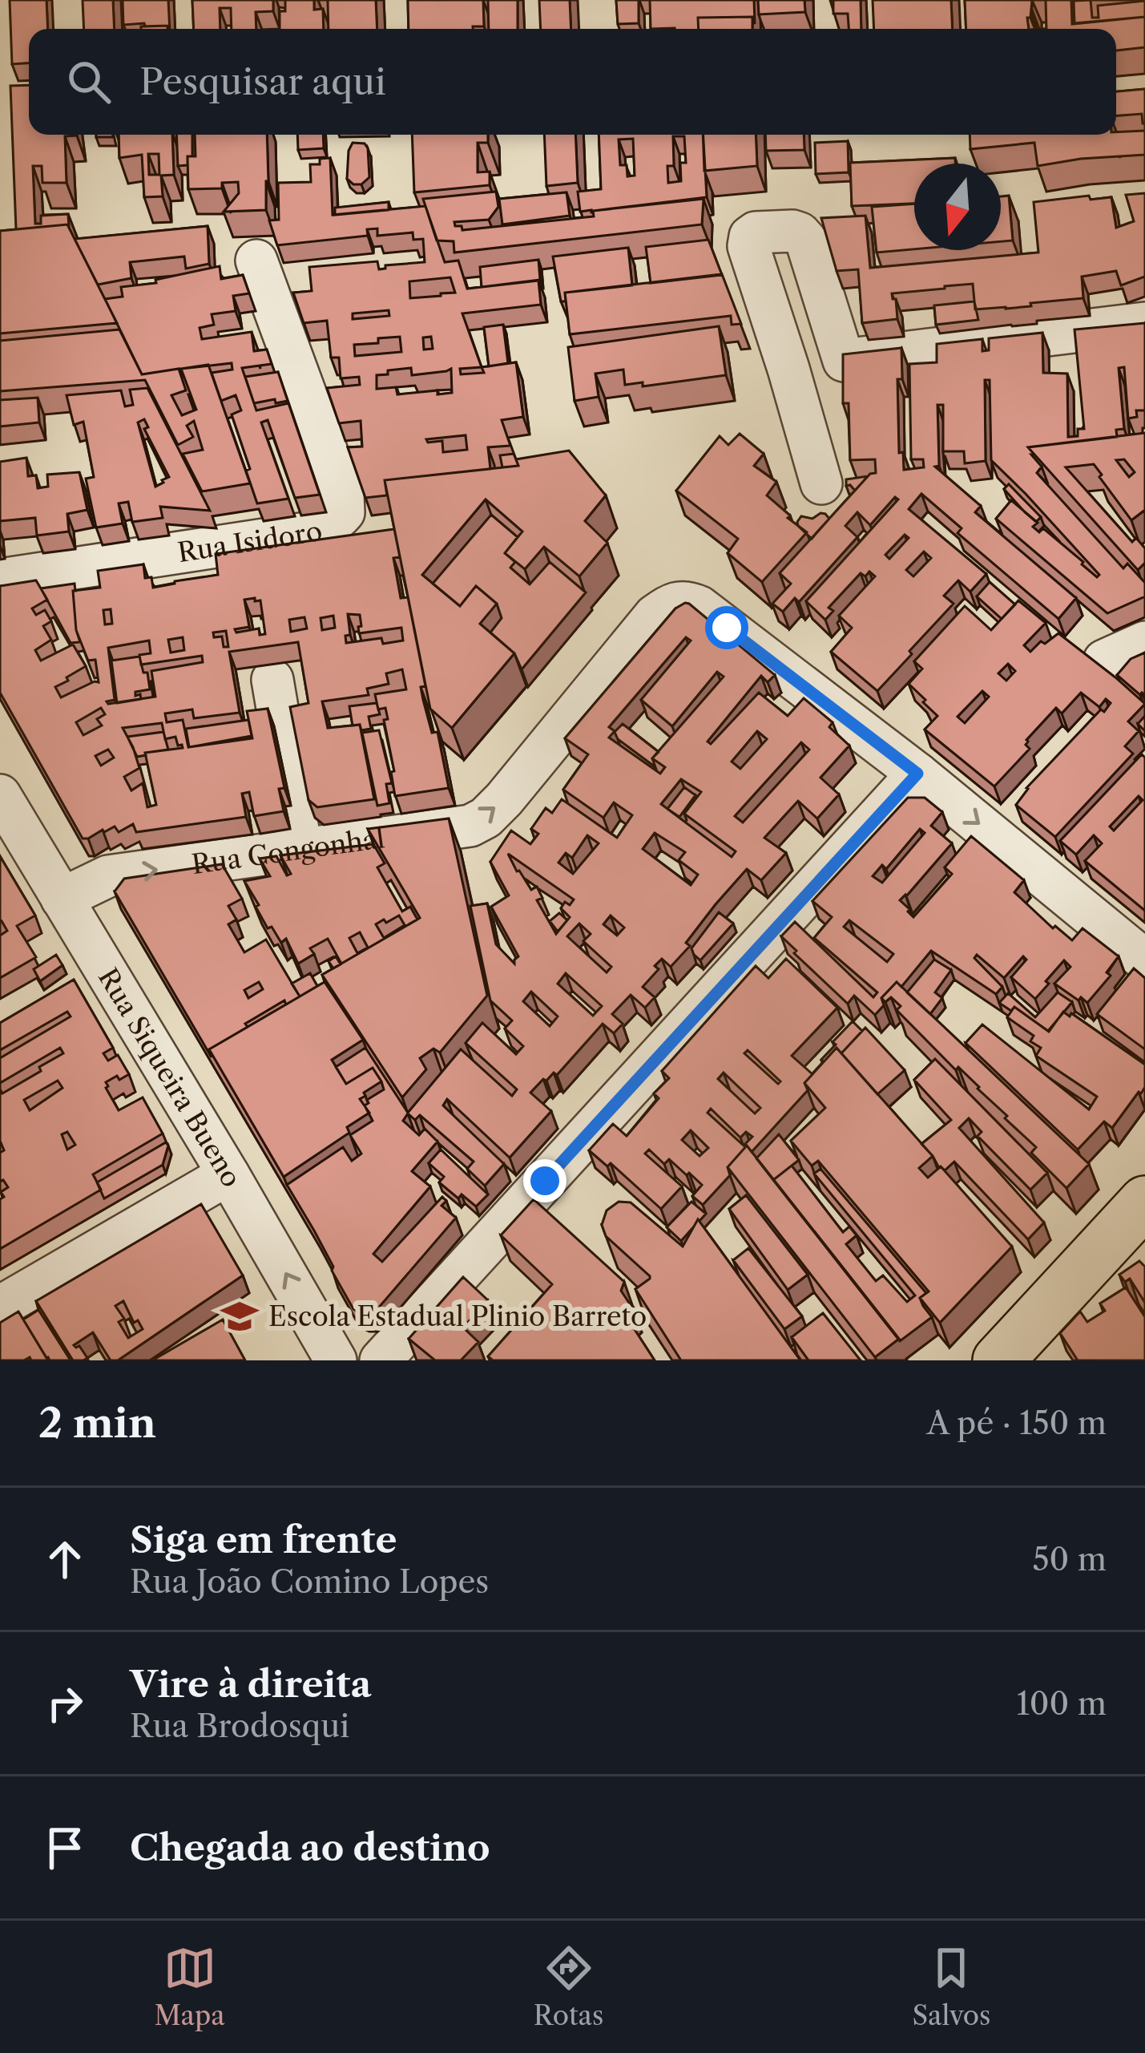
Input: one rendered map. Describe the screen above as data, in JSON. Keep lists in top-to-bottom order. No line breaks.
{"streets":{"street":["Rua Isidoro","Rua Congonhal","Rua Siqueira Bueno"]},"crossings":[["Rua Congonhal","Rua Siqueira Bueno"]],"one_way":["Rua Congonhal"],"places":{"school or university":["Escola Estadual Plinio Barreto"]},"north":"bottom","page":{"search":"Pesquisar aqui","heading":["2 min","A pé · 150 m"],"list":[["Siga em frente","Rua João Comino Lopes","50 m"],["Vire à direita","Rua Brodosqui","100 m"],"Chegada ao destino"],"nav":["Mapa","Rotas","Salvos"]}}
